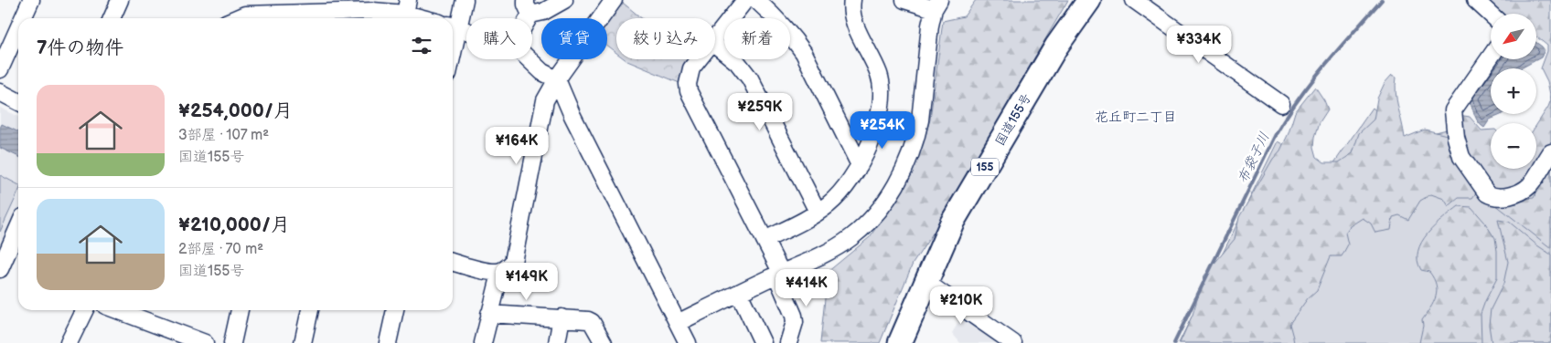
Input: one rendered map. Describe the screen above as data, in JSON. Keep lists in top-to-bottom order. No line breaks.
{"streets":{"highway":["国道155号","155"]},"districts":["花丘町二丁目"],"water":["布袋子川"],"north":"bottom left","page":{"map_buttons":["+","−"],"chip":["購入","賃貸","絞り込み","新着"],"heading":"7件の物件","price":["¥334K","¥259K","¥254K","¥164K","¥149K","¥414K","¥210K"],"list":[{"name":"¥254,000/月","note":"3部屋 · 107 m² · 国道155号"},{"name":"¥210,000/月","note":"2部屋 · 70 m² · 国道155号"}]}}
